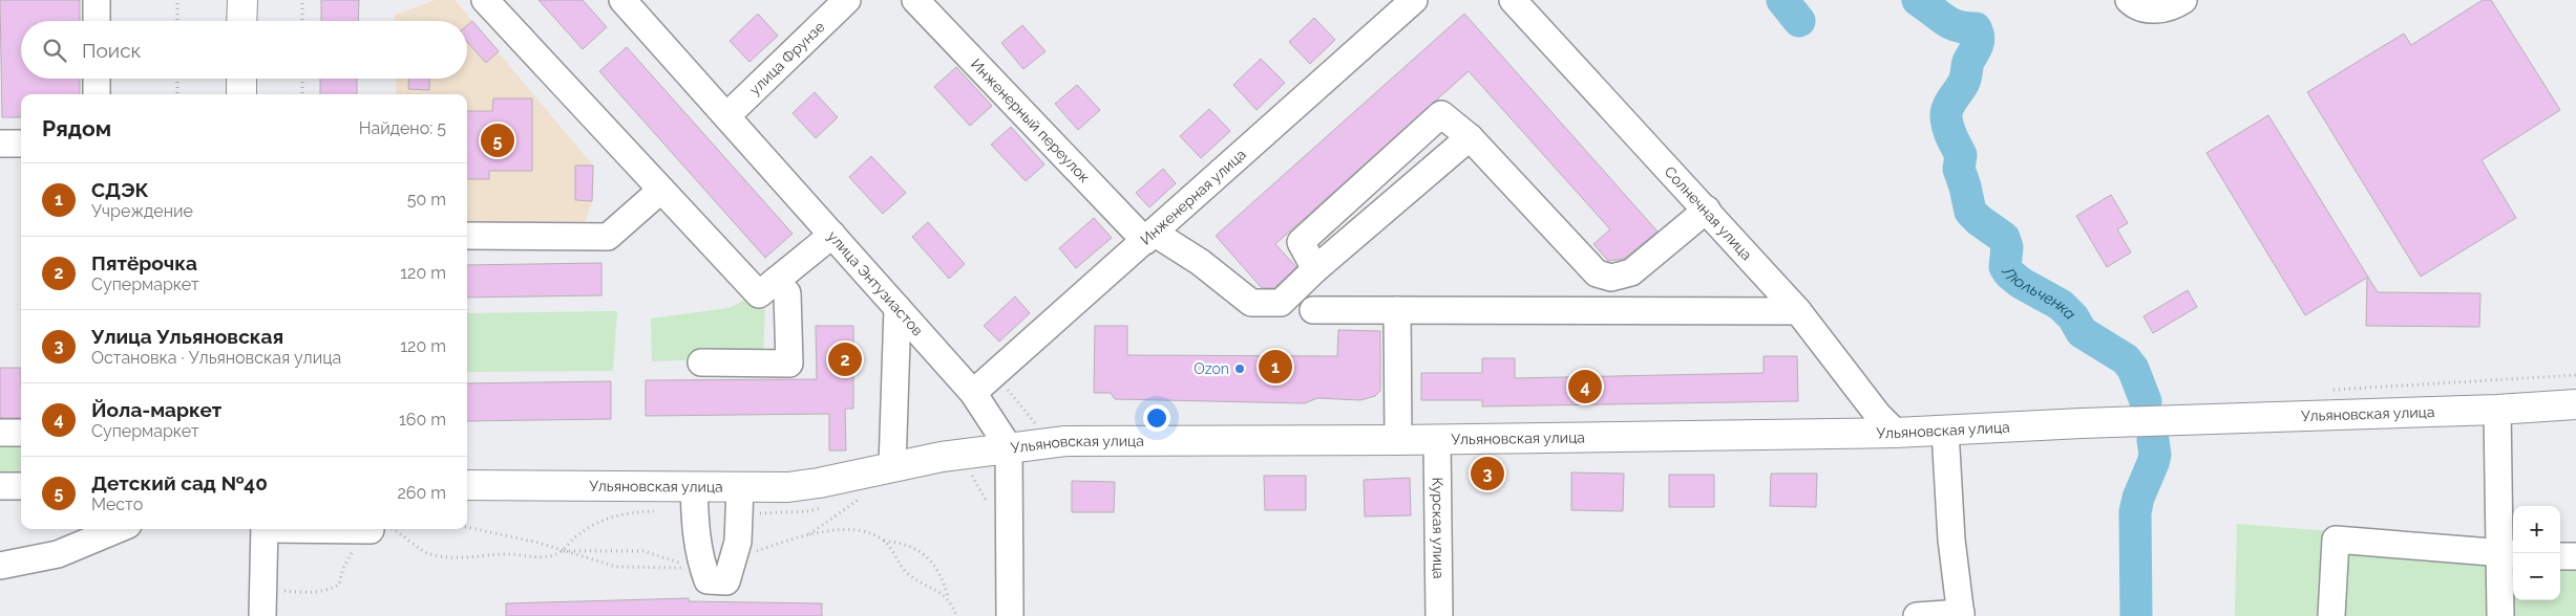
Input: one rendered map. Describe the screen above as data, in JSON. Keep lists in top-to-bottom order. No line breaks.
{"streets":{"main road":["Ульяновская улица"],"street":["улица Фрунзе","Инженерный переулок","Инженерная улица","Солнечная улица","улица Энтузиастов","Курская улица"]},"crossings":[["улица Фрунзе","улица Энтузиастов"],["Инженерный переулок","Инженерная улица"],["Инженерная улица","улица Энтузиастов"],["Солнечная улица","Ульяновская улица"],["улица Энтузиастов","Ульяновская улица"],["Ульяновская улица","Курская улица"]],"water":["Люльченка"],"places":["Ozon"],"page":{"search":"Поиск","heading":["Рядом","Найдено: 5"],"pins":["5","2","1","4","3"],"list":[{"mark":"1","name":"СДЭК","note":"Учреждение","value":"50 m"},{"mark":"2","name":"Пятёрочка","note":"Супермаркет","value":"120 m"},{"mark":"3","name":"Улица Ульяновская","note":"Остановка · Ульяновская улица","value":"120 m"},{"mark":"4","name":"Йола-маркет","note":"Супермаркет","value":"160 m"},{"mark":"5","name":"Детский сад №40","note":"Место","value":"260 m"}],"map_buttons":["+","−"]}}
